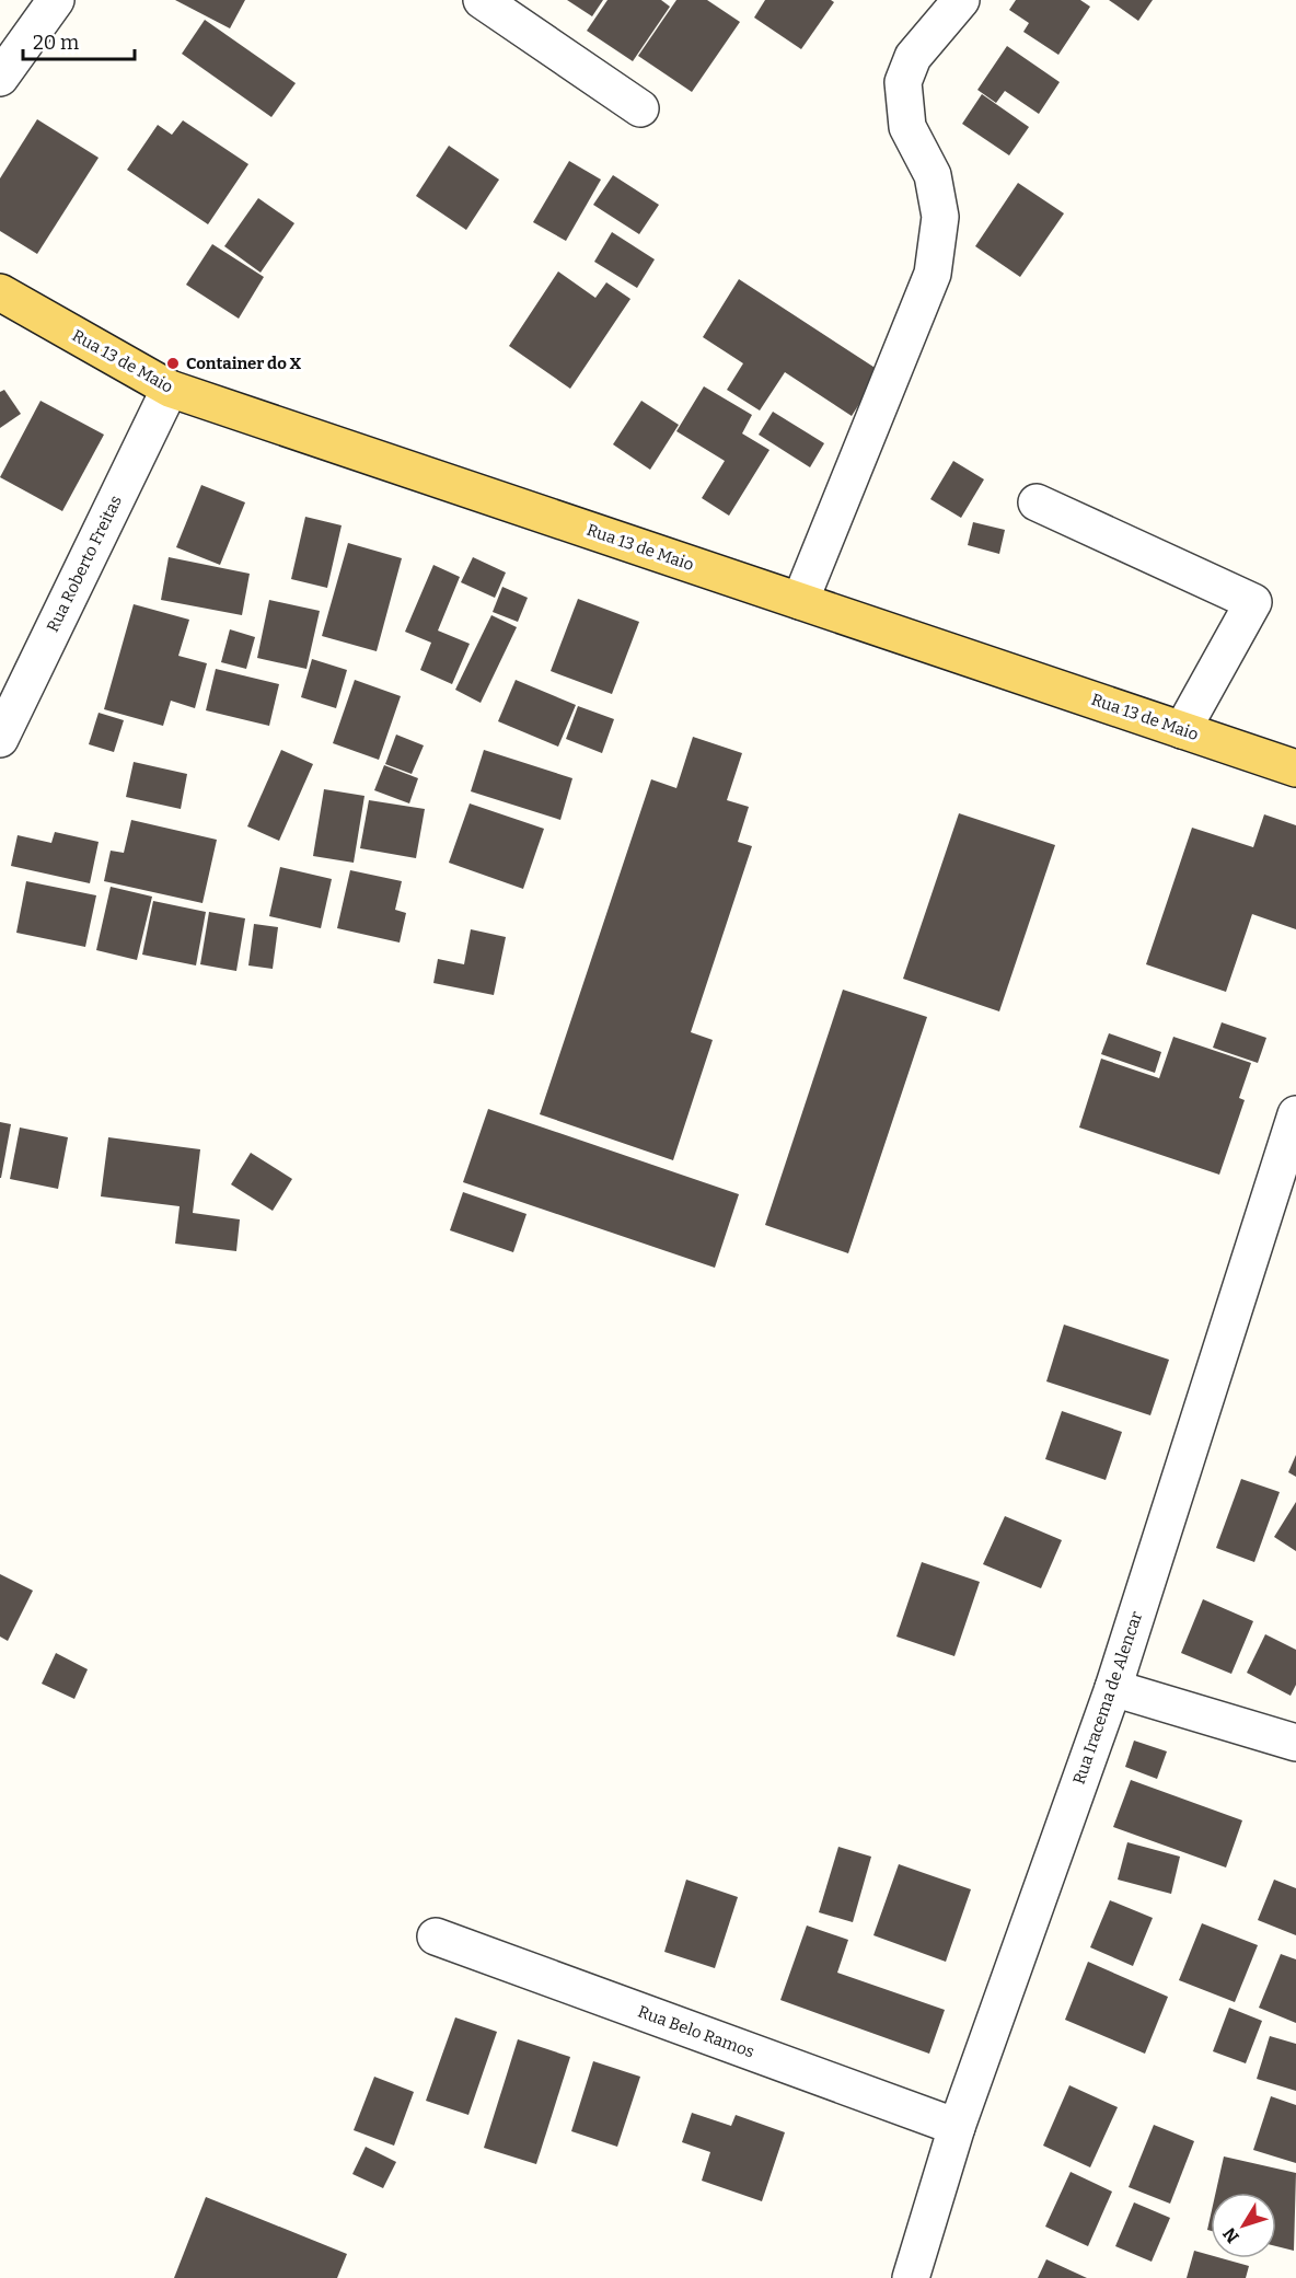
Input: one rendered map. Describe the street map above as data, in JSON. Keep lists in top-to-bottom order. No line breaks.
{"streets":{"main road":["Rua 13 de Maio"],"street":["Rua Roberto Freitas","Rua Iracema de Alencar","Rua Belo Ramos"]},"crossings":[["Rua 13 de Maio","Rua Roberto Freitas"],["Rua Iracema de Alencar","Rua Belo Ramos"]],"places":["Container do X"],"scale_bar":"20 m","north":"bottom left"}
